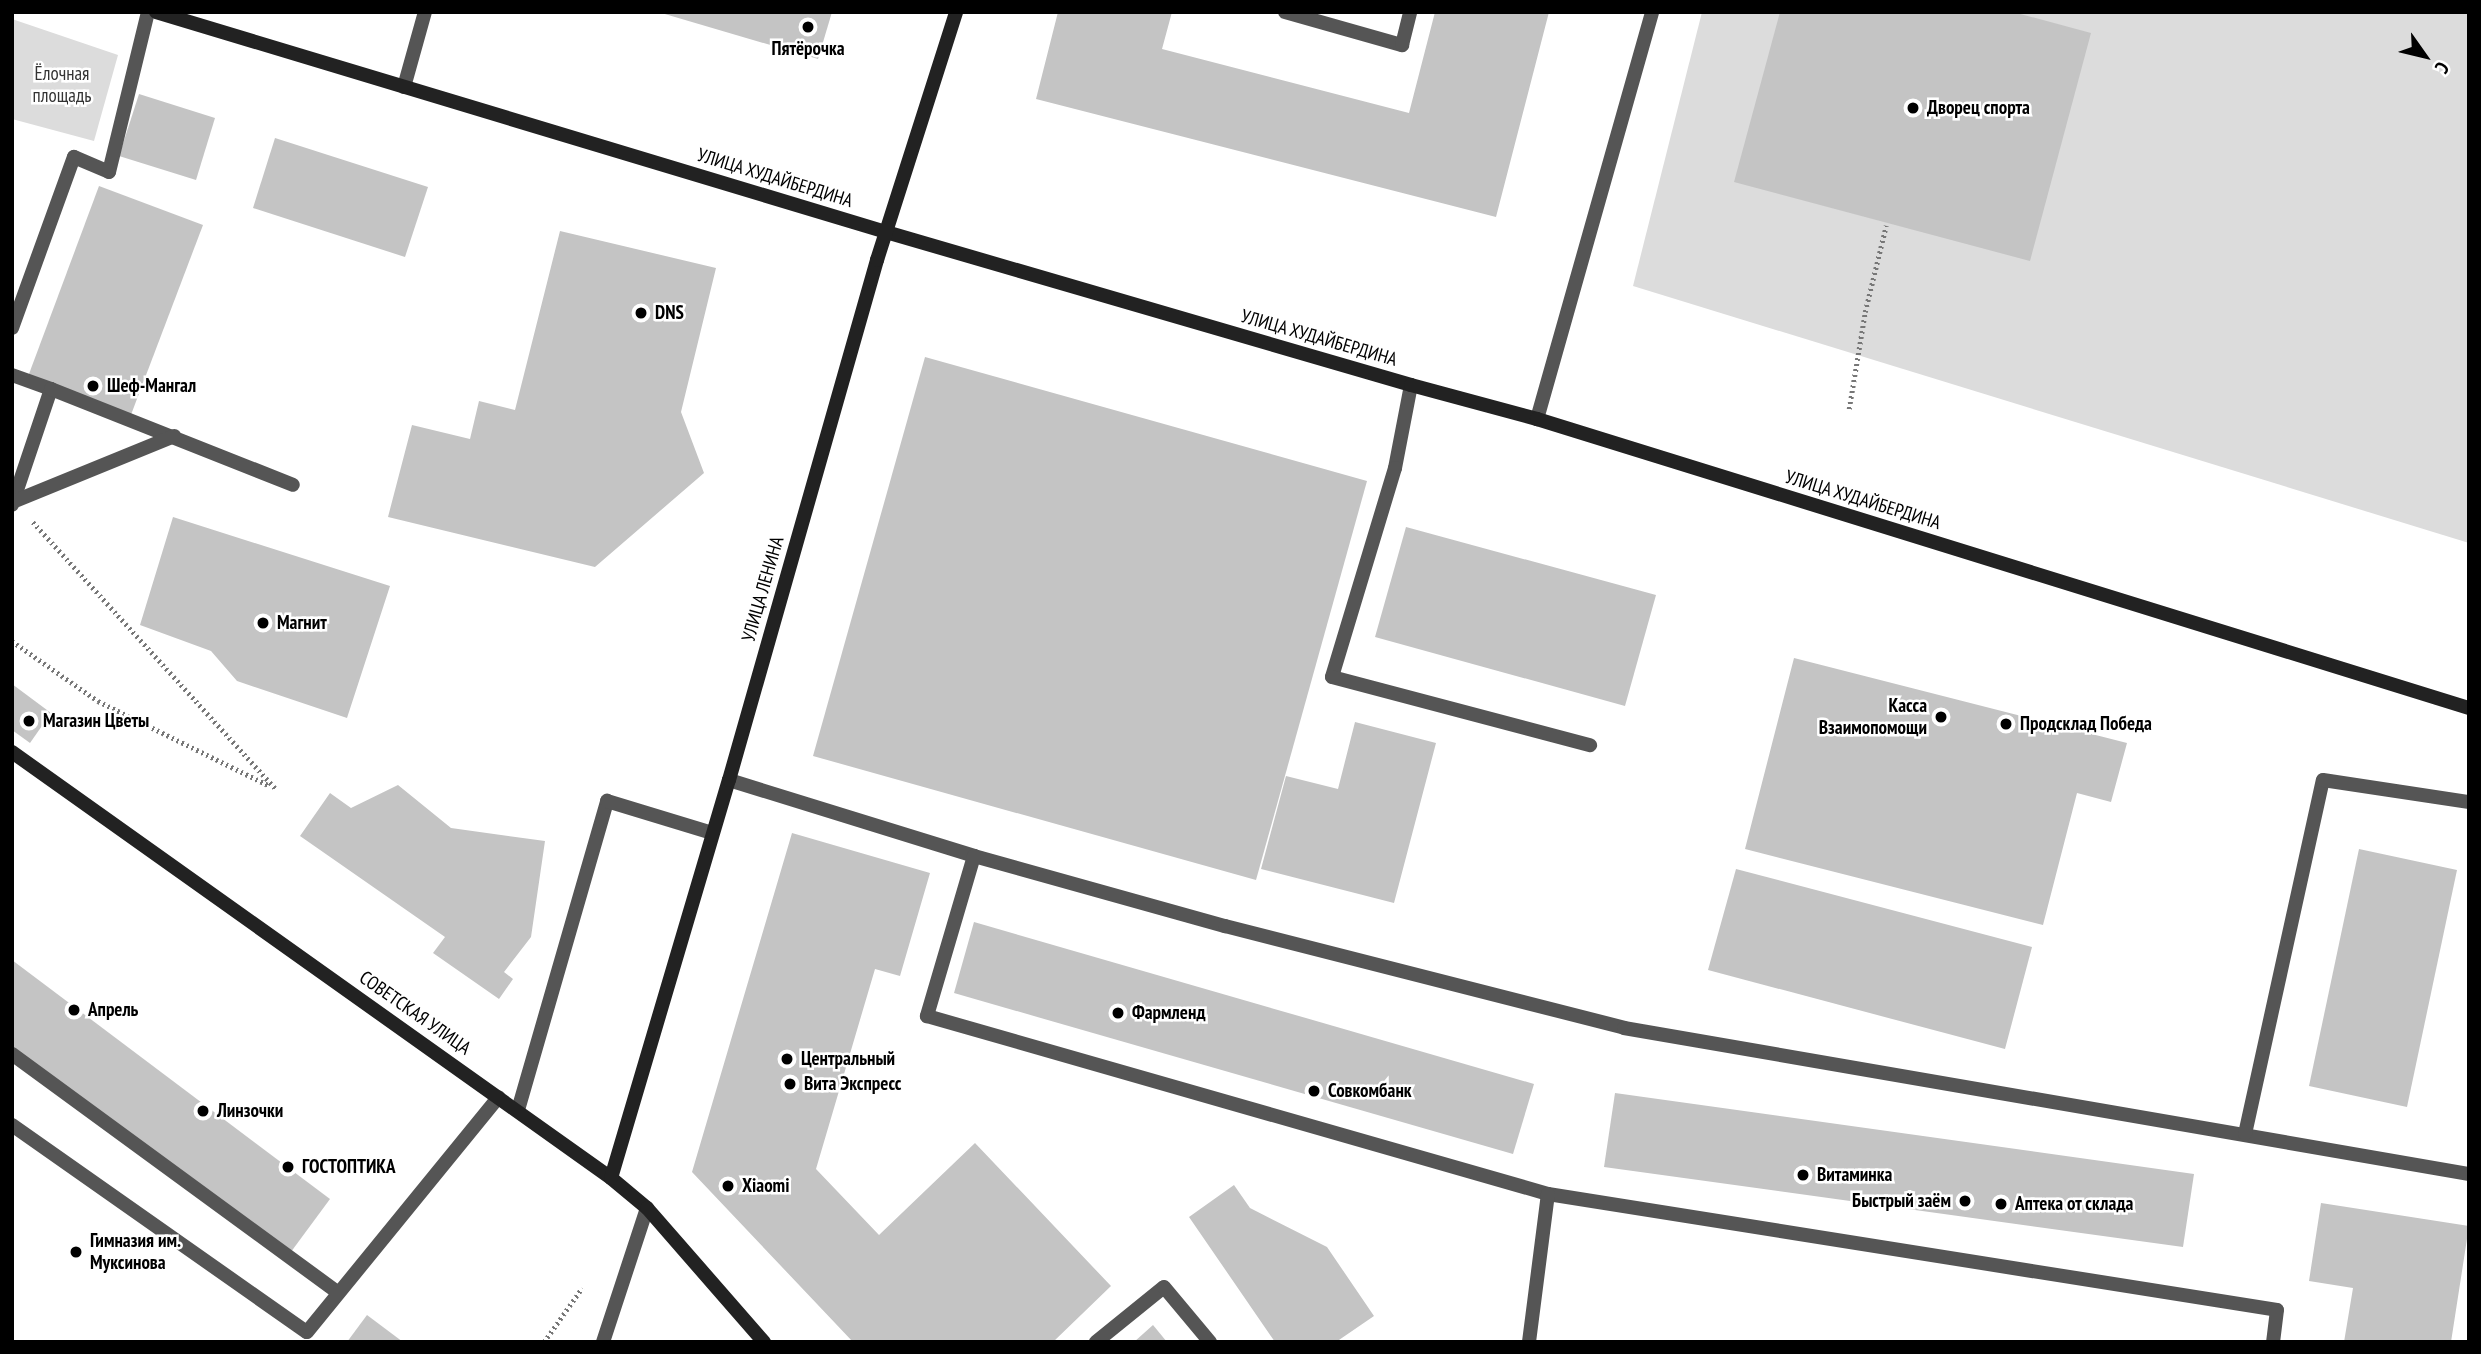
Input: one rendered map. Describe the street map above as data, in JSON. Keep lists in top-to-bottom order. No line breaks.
{"streets":{"street":["УЛИЦА ХУДАЙБЕРДИНА","УЛИЦА ЛЕНИНА","СОВЕТСКАЯ УЛИЦА"]},"crossings":[["УЛИЦА ХУДАЙБЕРДИНА","УЛИЦА ЛЕНИНА"],["УЛИЦА ЛЕНИНА","СОВЕТСКАЯ УЛИЦА"]],"parks":["Ёлочная площадь"],"places":["Пятёрочка","Дворец спорта","DNS","Шеф-Мангал","Магнит","Касса Взаимопомощи","Магазин Цветы","Продсклад Победа","Апрель","Фармленд","Центральный","Вита Экспресс","Совкомбанк","Линзочки","ГОСТОПТИКА","Витаминка","Xiaomi","Быстрый заём","Аптека от склада","Гимназия им. Муксинова"],"north":"bottom right"}
